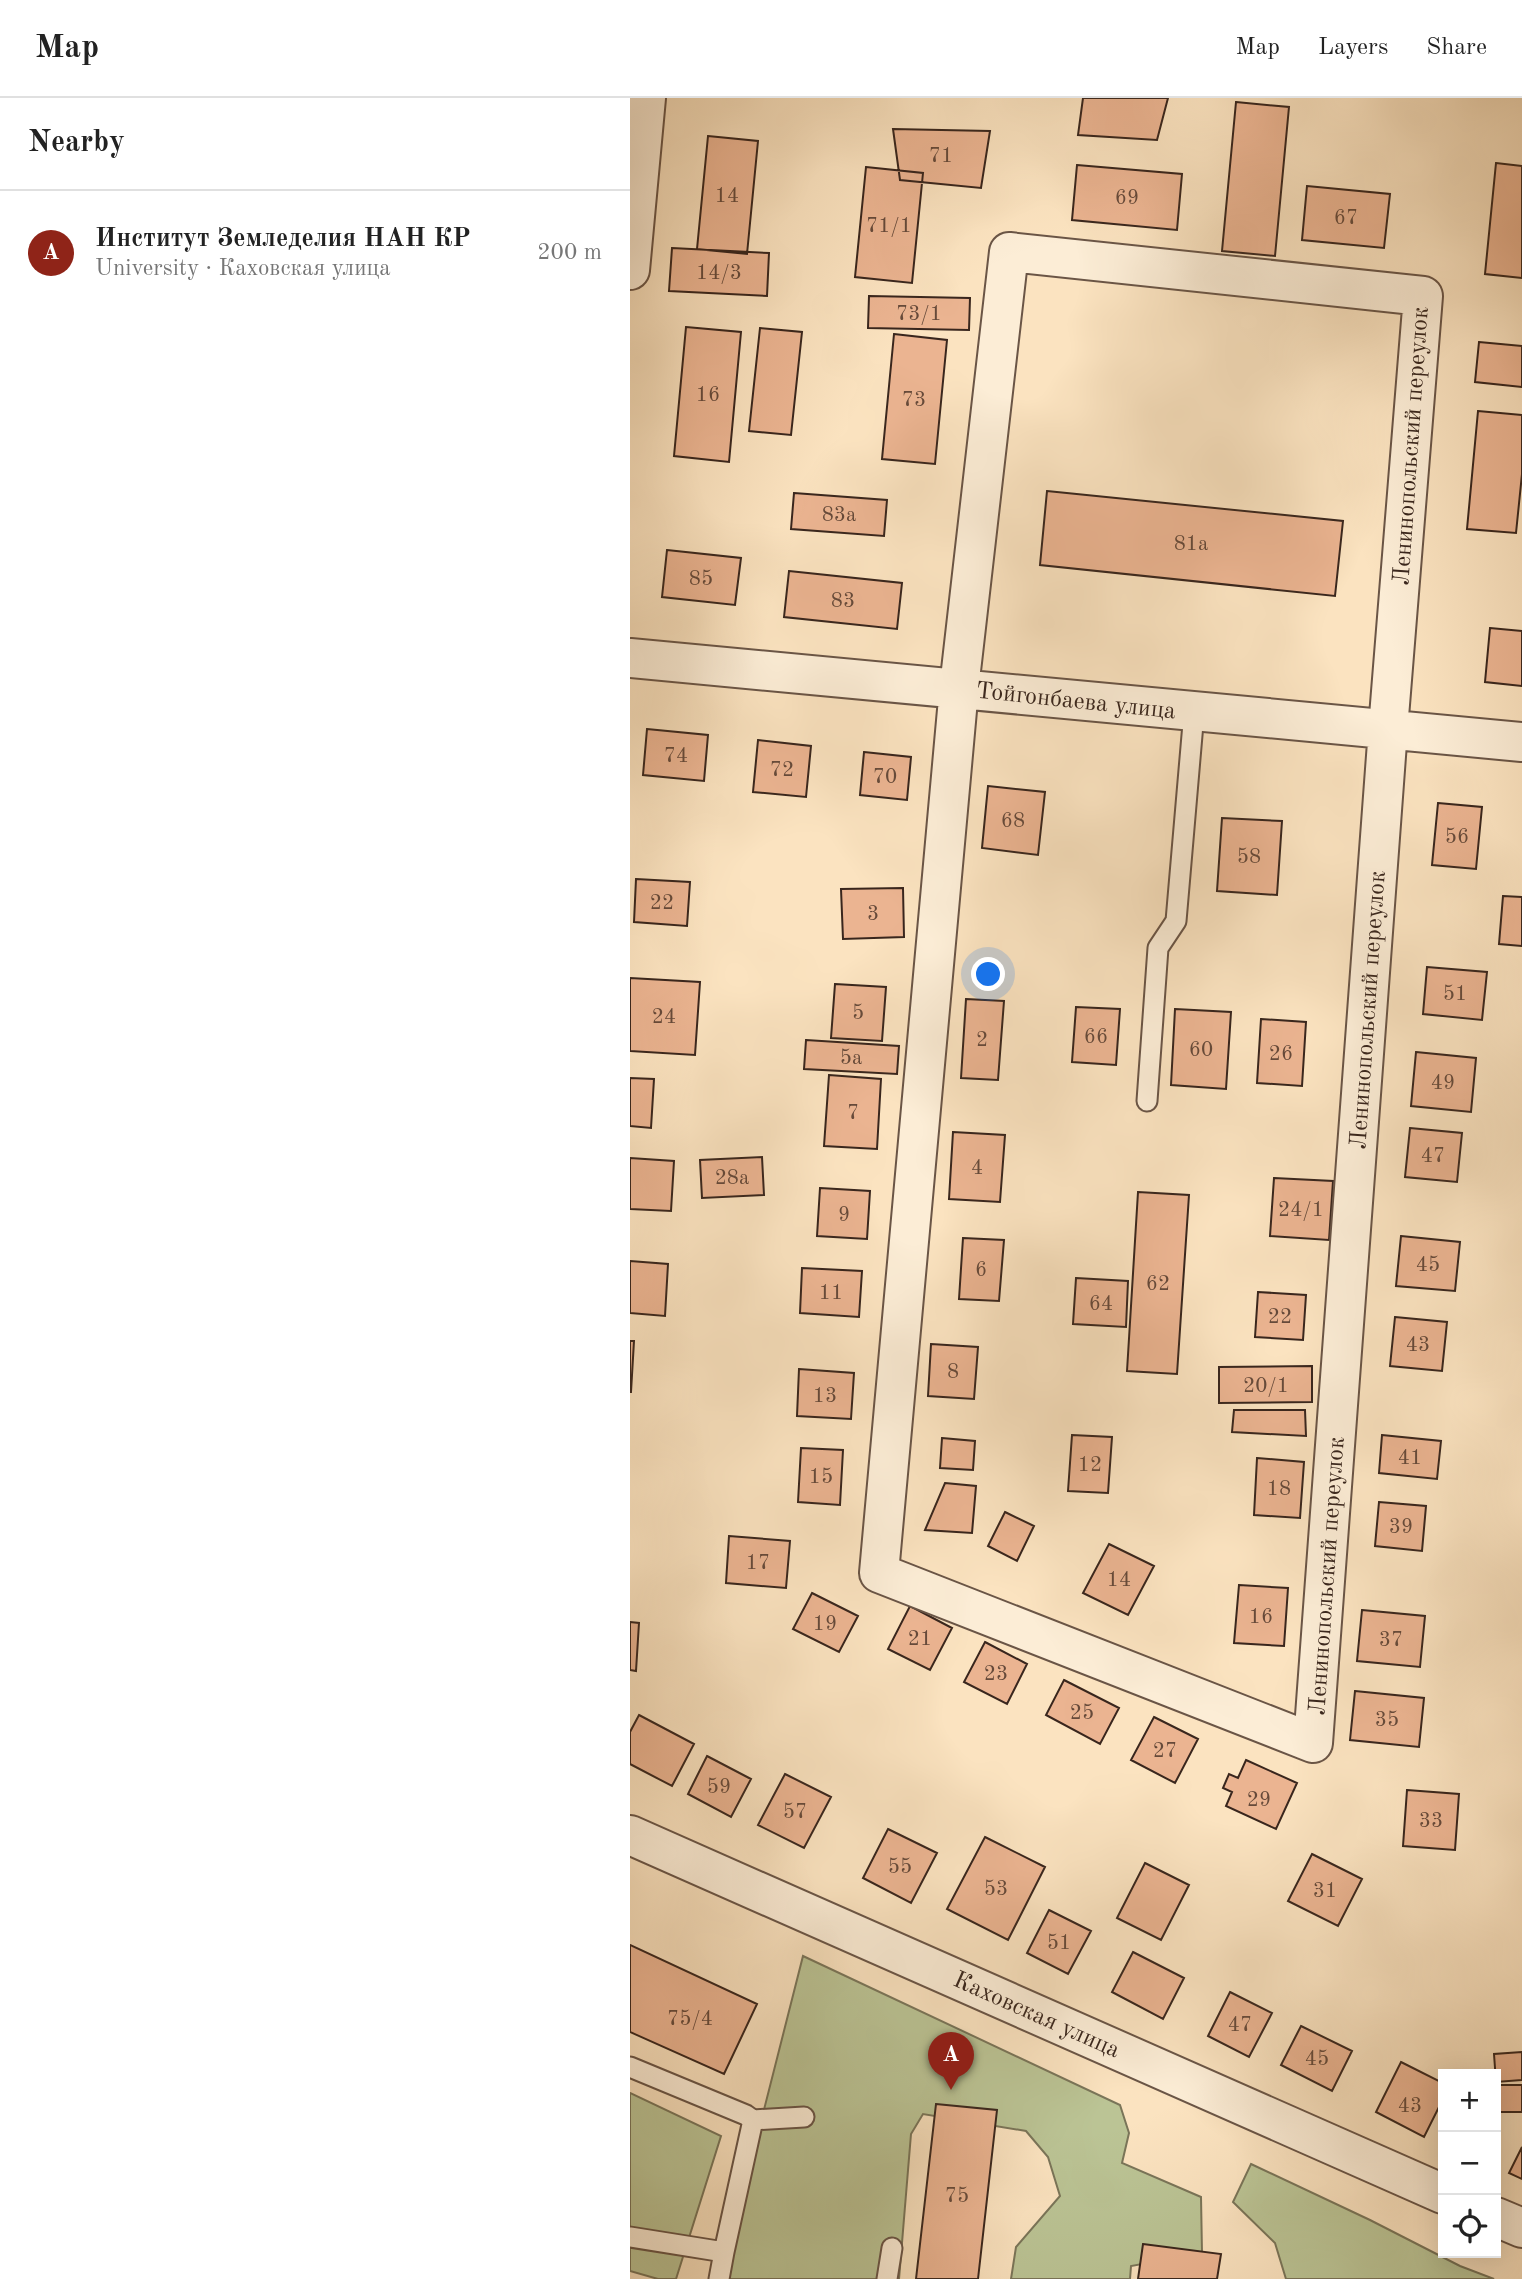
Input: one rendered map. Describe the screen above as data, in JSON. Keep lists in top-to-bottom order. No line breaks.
{"streets":{"street":["Ленинопольский переулок","Тойгонбаева улица","Каховская улица"]},"crossings":[["Ленинопольский переулок","Тойгонбаева улица"]],"house_numbers":["71","14","69","67","71/1","14/3","73/1","16","73","83а","81а","85","83","74","72","70","68","56","58","22","3","51","5","24","66","2","60","26","5а","49","7","47","4","28а","24/1","9","45","6","62","11","64","22","43","8","20/1","13","41","12","15","18","39","17","14","16","19","21","37","23","25","35","27","59","29","57","33","55","53","31","51","75/4","47","45","43","75"],"page":{"header":"Map","nav":["Map","Layers","Share"],"heading":"Nearby","list":[{"mark":"A","name":"Институт Земледелия НАН КР","note":"University · Каховская улица","value":"200 m"}],"pins":"A","map_buttons":["+","−"]}}
